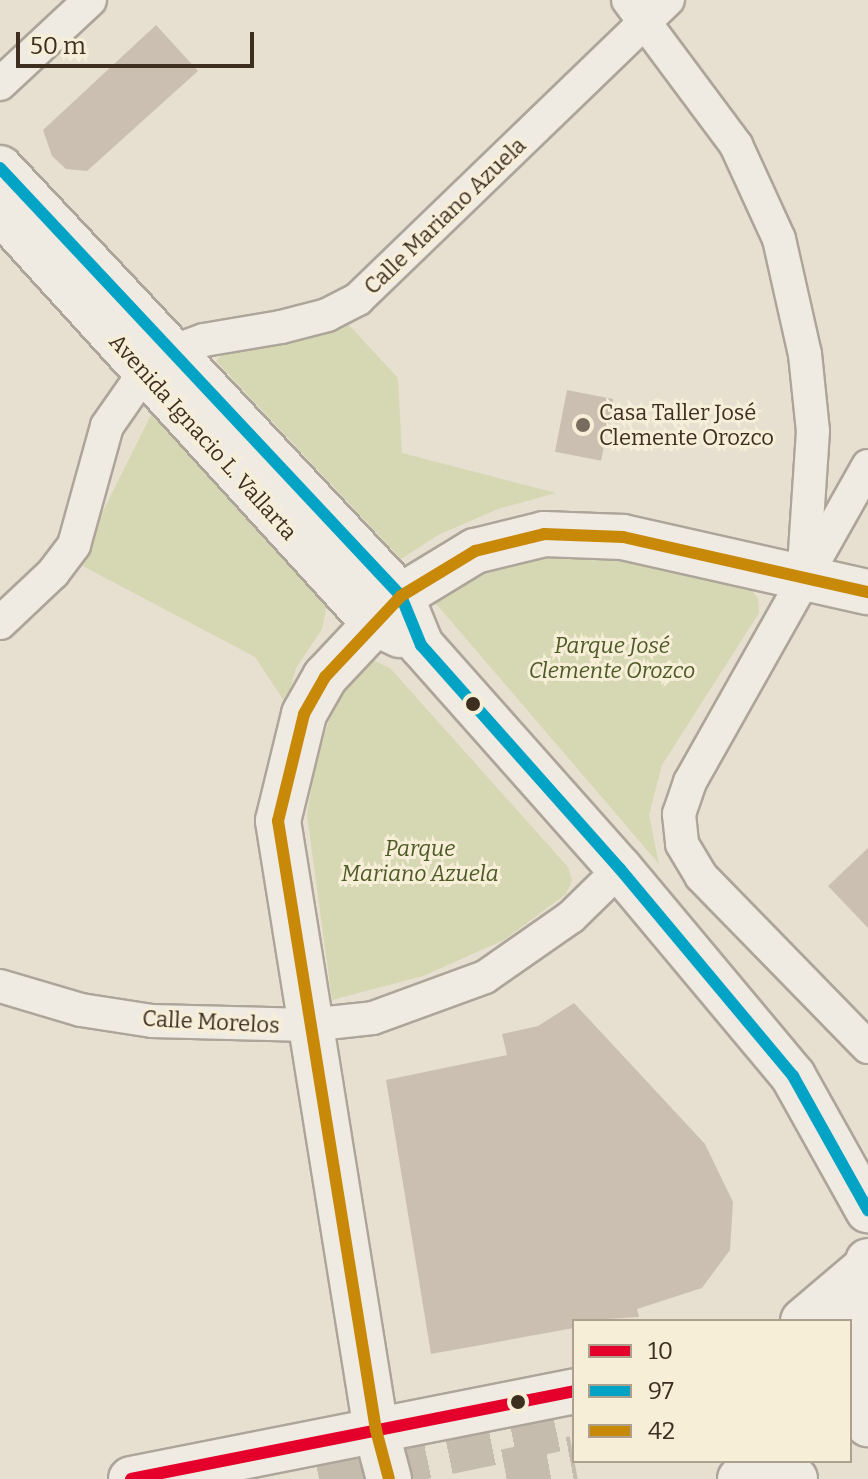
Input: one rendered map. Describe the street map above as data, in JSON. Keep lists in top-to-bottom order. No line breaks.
{"streets":{"main road":["Avenida Ignacio L. Vallarta"],"street":["Calle Mariano Azuela","Calle Morelos"]},"crossings":[["Calle Mariano Azuela","Avenida Ignacio L. Vallarta"],["Avenida Ignacio L. Vallarta","Calle Morelos"]],"parks":["Parque José Clemente Orozco","Parque Mariano Azuela"],"places":["Casa Taller José Clemente Orozco"],"lines":["transit line 97","transit line 42","transit line 10"],"legend":["10","97","42"],"scale_bar":"50 m"}
